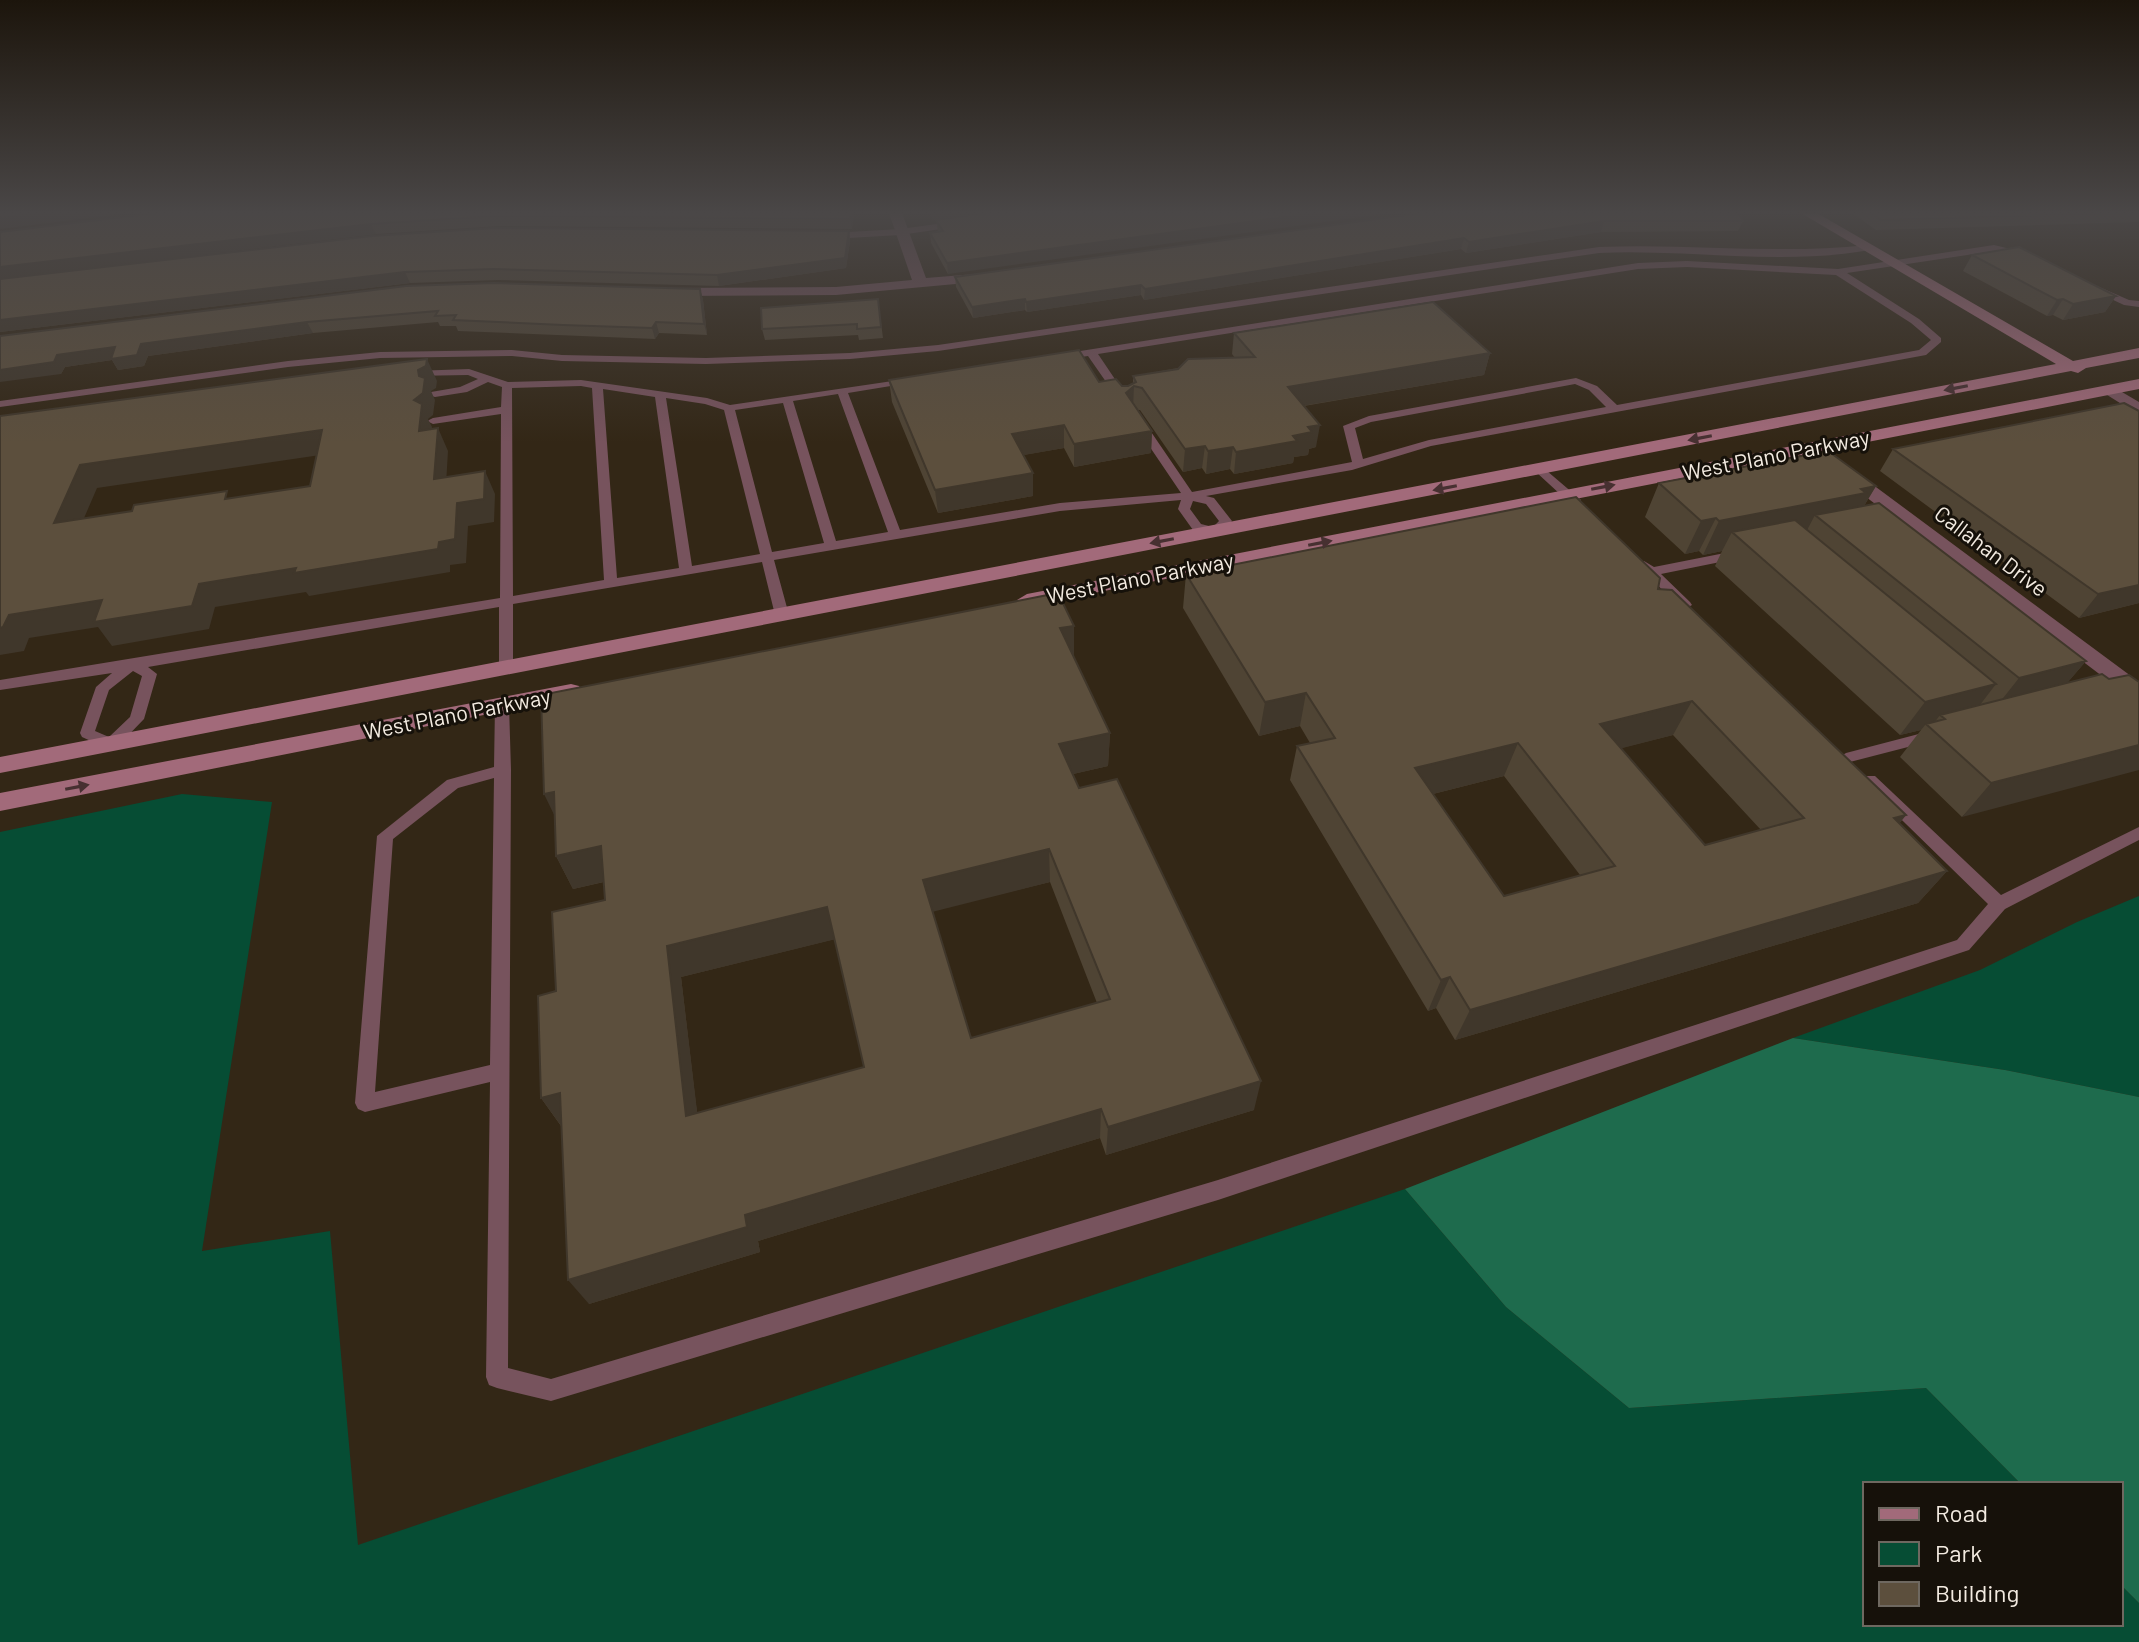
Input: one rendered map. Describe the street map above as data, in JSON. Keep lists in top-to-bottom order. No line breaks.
{"streets":{"main road":["West Plano Parkway"],"street":["Callahan Drive"]},"crossings":[["West Plano Parkway","Callahan Drive"]],"legend":["Road","Park","Building"]}
